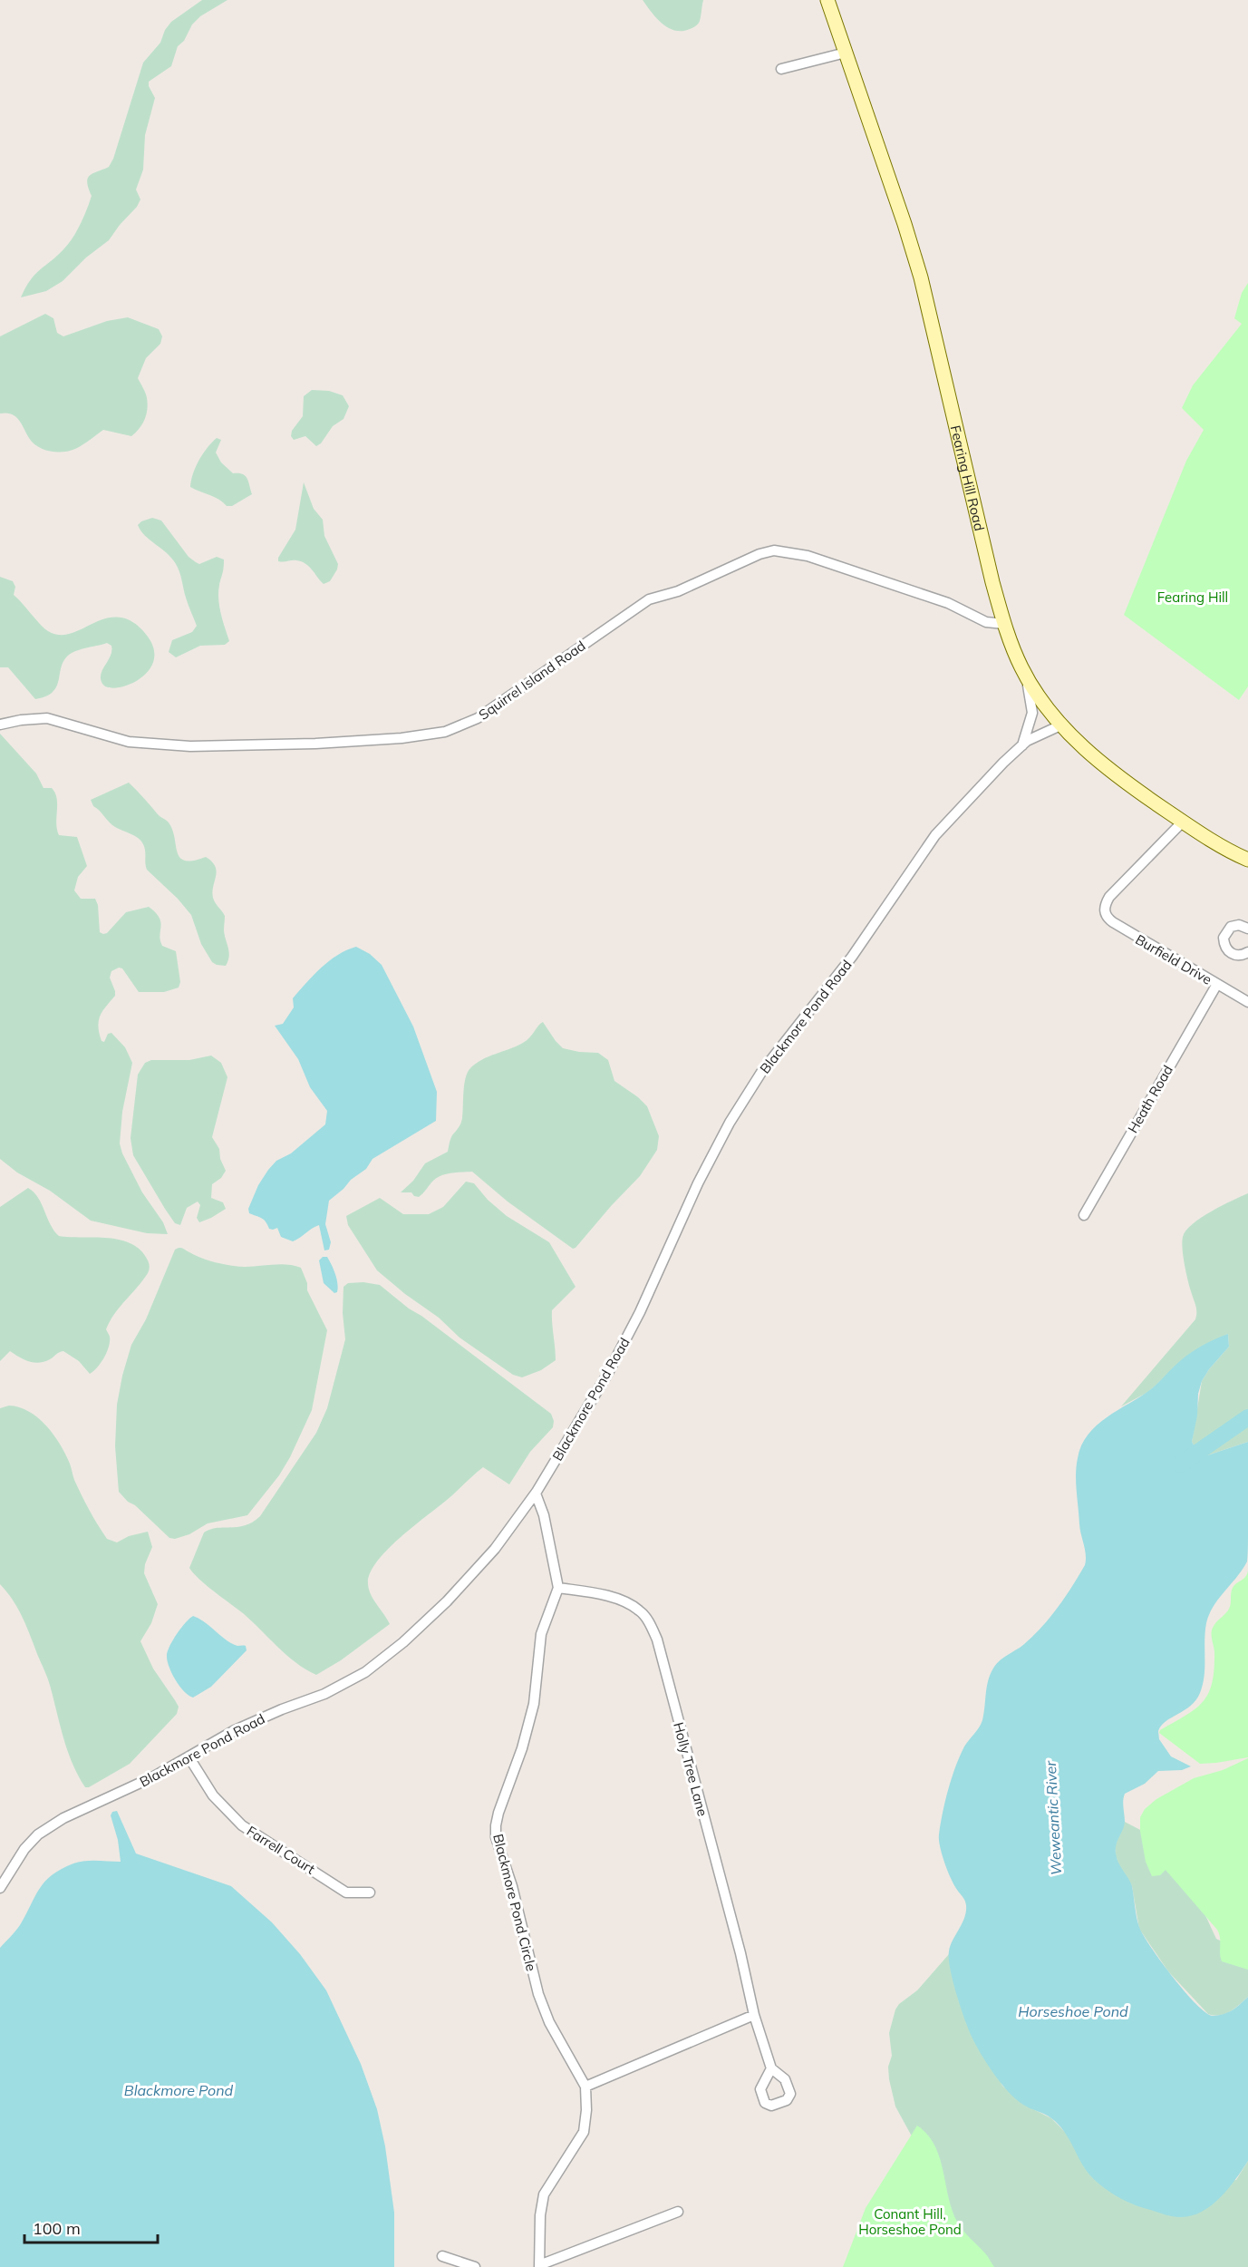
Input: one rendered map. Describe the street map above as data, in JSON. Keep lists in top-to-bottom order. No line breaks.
{"streets":{"main road":["Fearing Hill Road"],"street":["Squirrel Island Road","Burfield Drive","Blackmore Pond Road","Heath Road","Holly Tree Lane","Farrell Court","Blackmore Pond Circle"]},"crossings":[["Fearing Hill Road","Squirrel Island Road"],["Fearing Hill Road","Burfield Drive"],["Fearing Hill Road","Blackmore Pond Road"],["Burfield Drive","Heath Road"],["Blackmore Pond Road","Farrell Court"],["Holly Tree Lane","Blackmore Pond Circle"]],"water":["Weweantic River","Horseshoe Pond","Blackmore Pond"],"parks":["Fearing Hill","Conant Hill, Horseshoe Pond"],"scale_bar":"100 m"}
